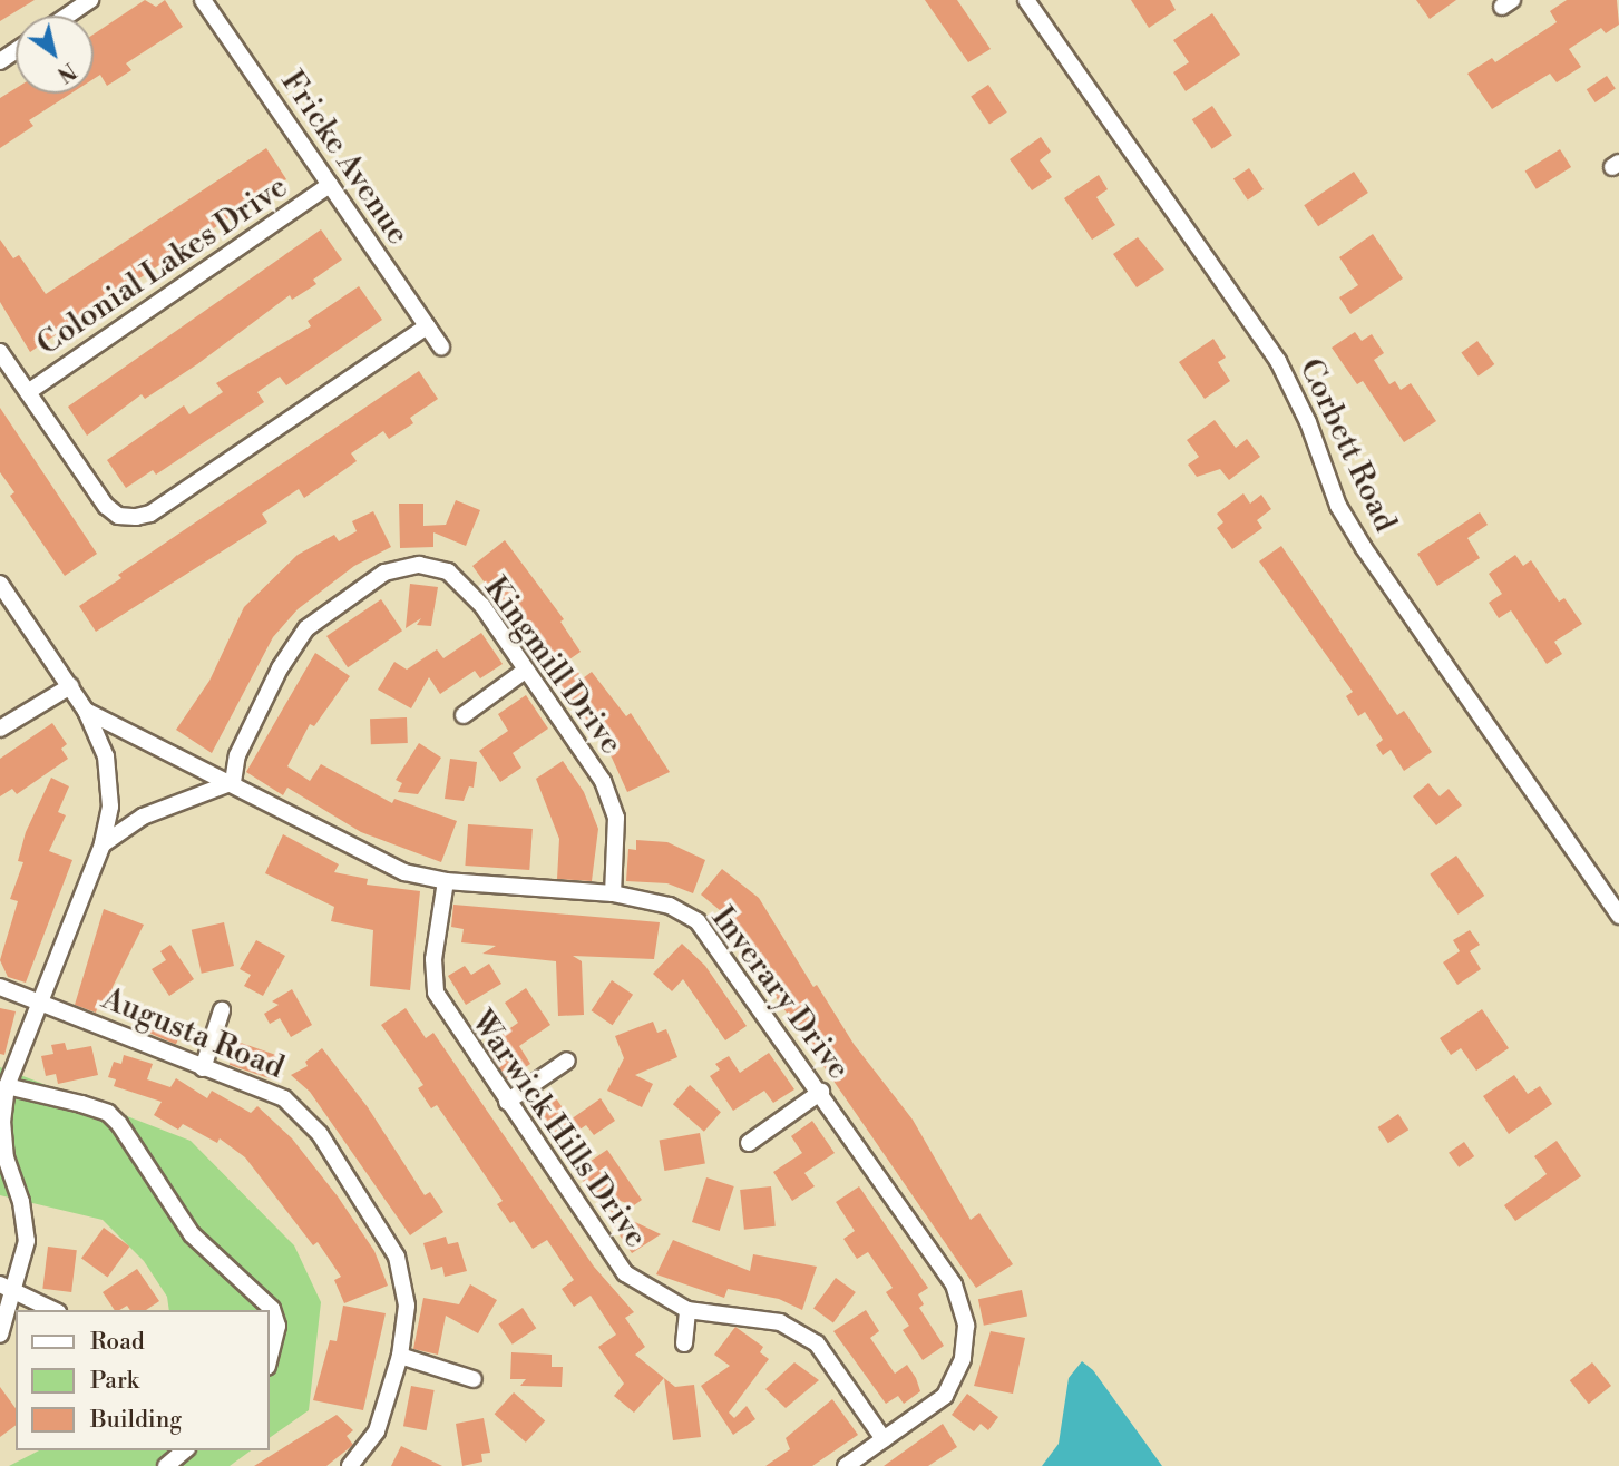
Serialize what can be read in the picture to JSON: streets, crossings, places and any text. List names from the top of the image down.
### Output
{
  "streets": {
    "street": [
      "Fricke Avenue",
      "Colonial Lakes Drive",
      "Corbett Road",
      "Kingmill Drive",
      "Inverary Drive",
      "Augusta Road",
      "Warwick Hills Drive"
    ]
  },
  "crossings": [
    ["Fricke Avenue", "Colonial Lakes Drive"],
    ["Kingmill Drive", "Inverary Drive"],
    ["Inverary Drive", "Warwick Hills Drive"]
  ],
  "legend": ["Road", "Park", "Building"],
  "north": "bottom right"
}
